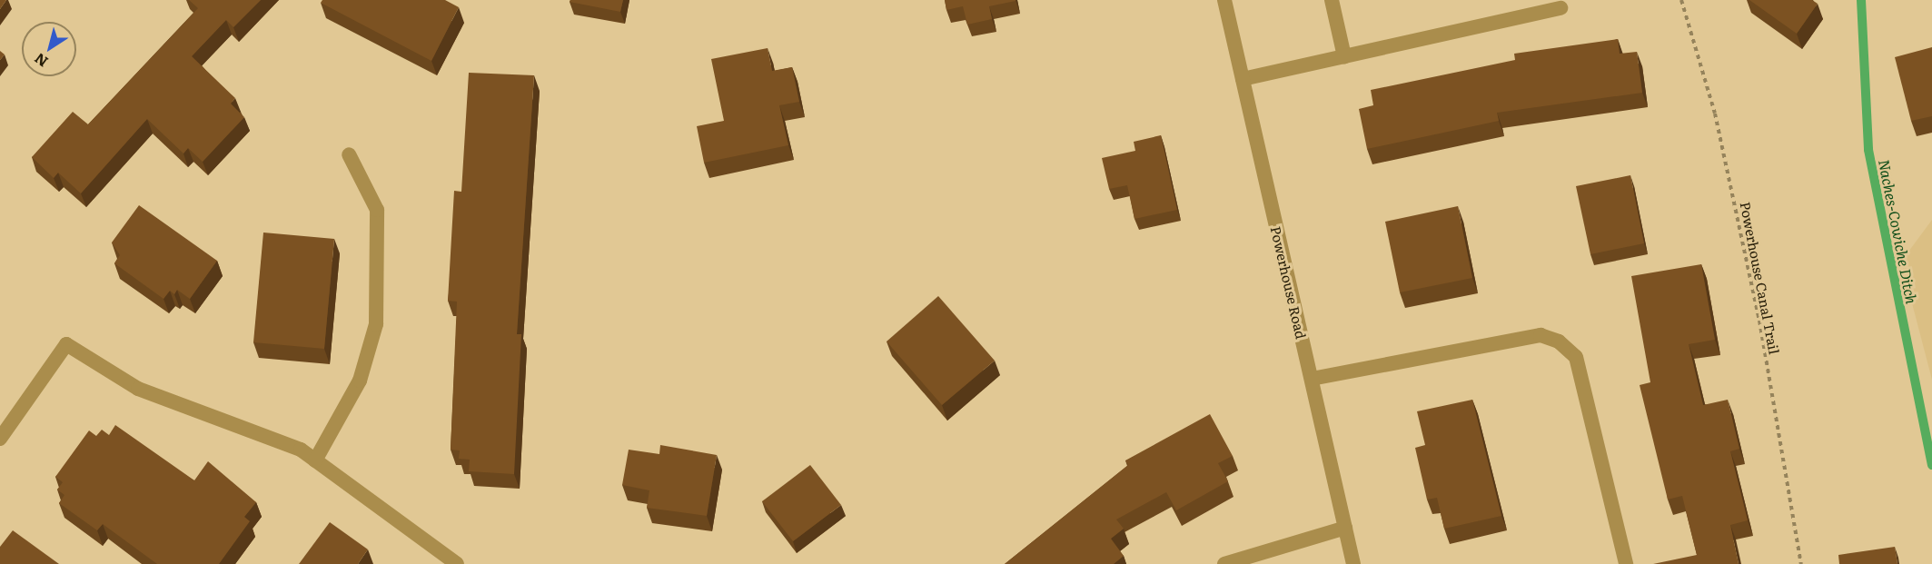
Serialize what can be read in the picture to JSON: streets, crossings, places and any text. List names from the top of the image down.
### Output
{
  "streets": {
    "street": ["Powerhouse Road"],
    "path": ["Powerhouse Canal Trail"]
  },
  "water": ["Naches-Cowiche Ditch"],
  "north": "bottom left"
}
